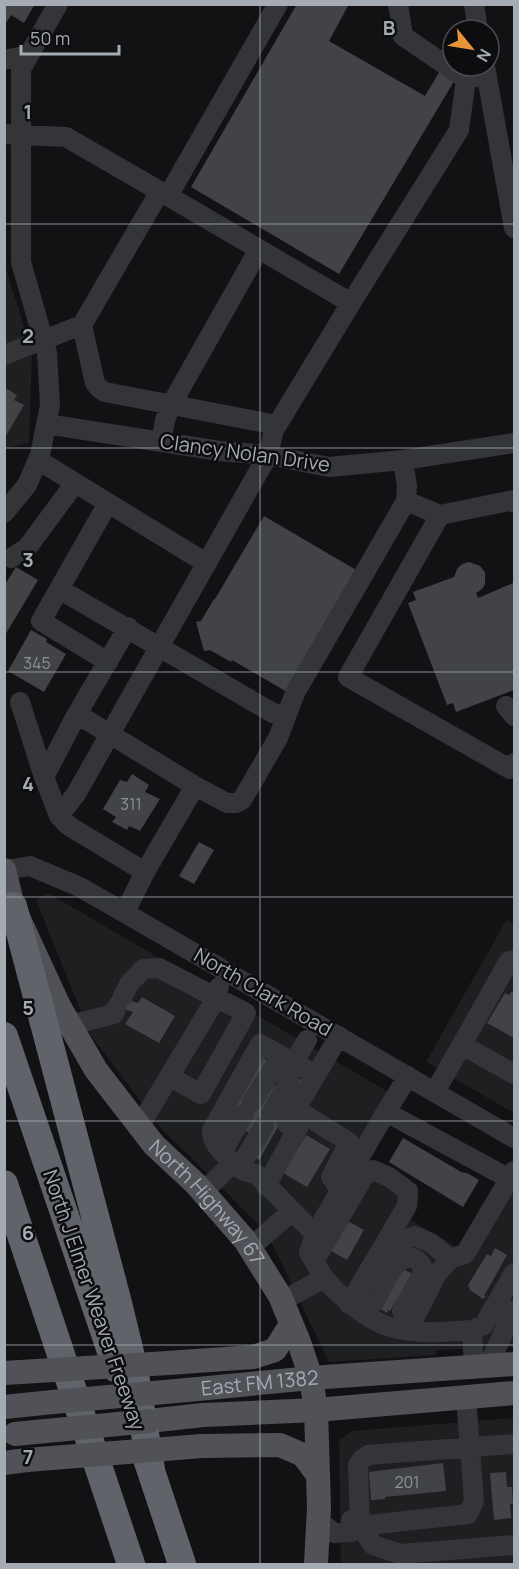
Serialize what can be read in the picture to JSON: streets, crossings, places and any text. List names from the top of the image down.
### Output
{
  "streets": {
    "highway": ["North J Elmer Weaver Freeway"],
    "main road": ["North Highway 67", "East FM 1382"],
    "street": ["Clancy Nolan Drive", "North Clark Road"]
  },
  "crossings": [
    ["North Clark Road", "North Highway 67"],
    ["North Highway 67", "East FM 1382"]
  ],
  "house_numbers": ["345", "311", "201"],
  "scale_bar": "50 m",
  "north": "bottom right",
  "grid": {
    "columns": ["B"],
    "rows": [
      "1",
      "2",
      "3",
      "4",
      "5",
      "6",
      "7"
    ]
  }
}
